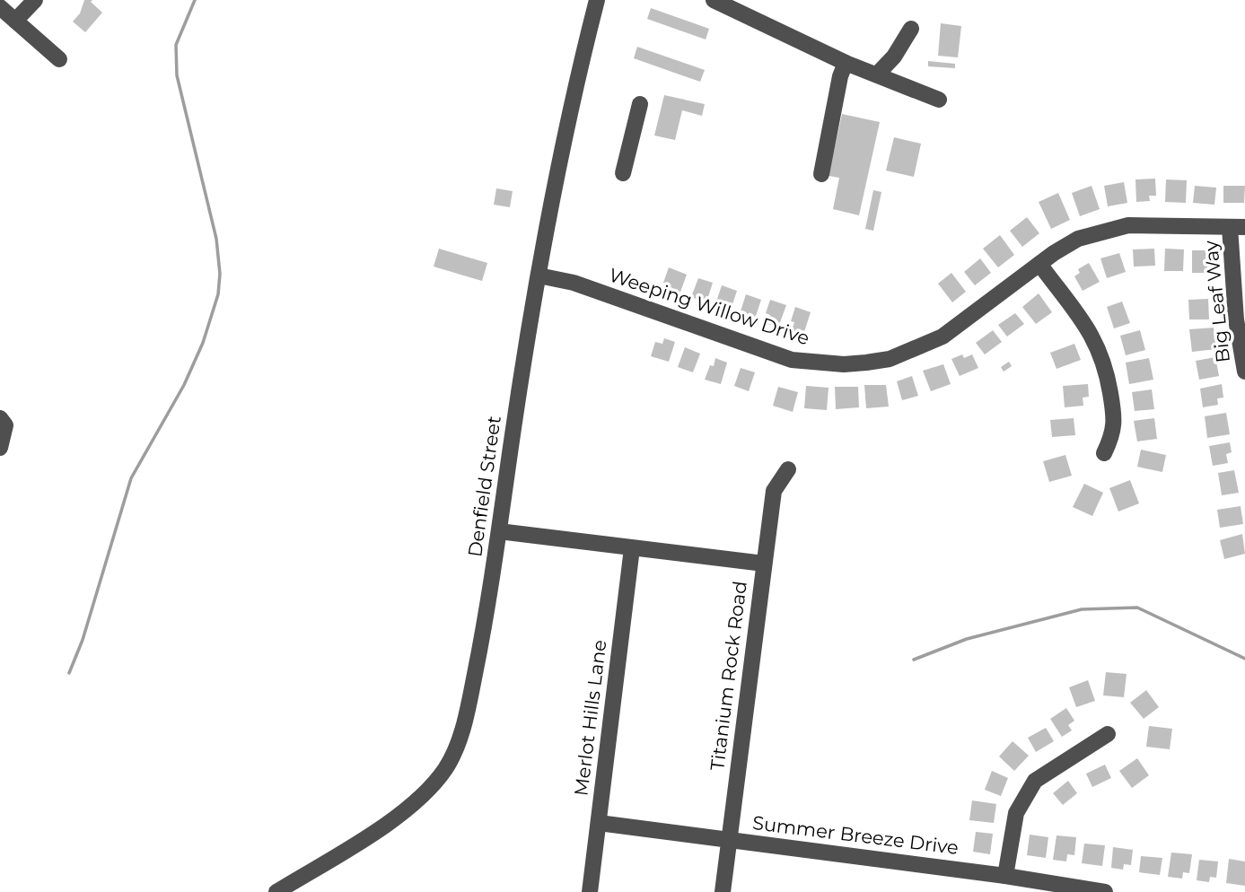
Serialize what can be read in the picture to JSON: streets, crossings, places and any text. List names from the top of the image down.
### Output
{
  "streets": {
    "street": [
      "Big Leaf Way",
      "Weeping Willow Drive",
      "Denfield Street",
      "Titanium Rock Road",
      "Merlot Hills Lane",
      "Summer Breeze Drive"
    ]
  },
  "crossings": [
    ["Big Leaf Way", "Weeping Willow Drive"],
    ["Weeping Willow Drive", "Denfield Street"],
    ["Titanium Rock Road", "Summer Breeze Drive"],
    ["Merlot Hills Lane", "Summer Breeze Drive"]
  ]
}
